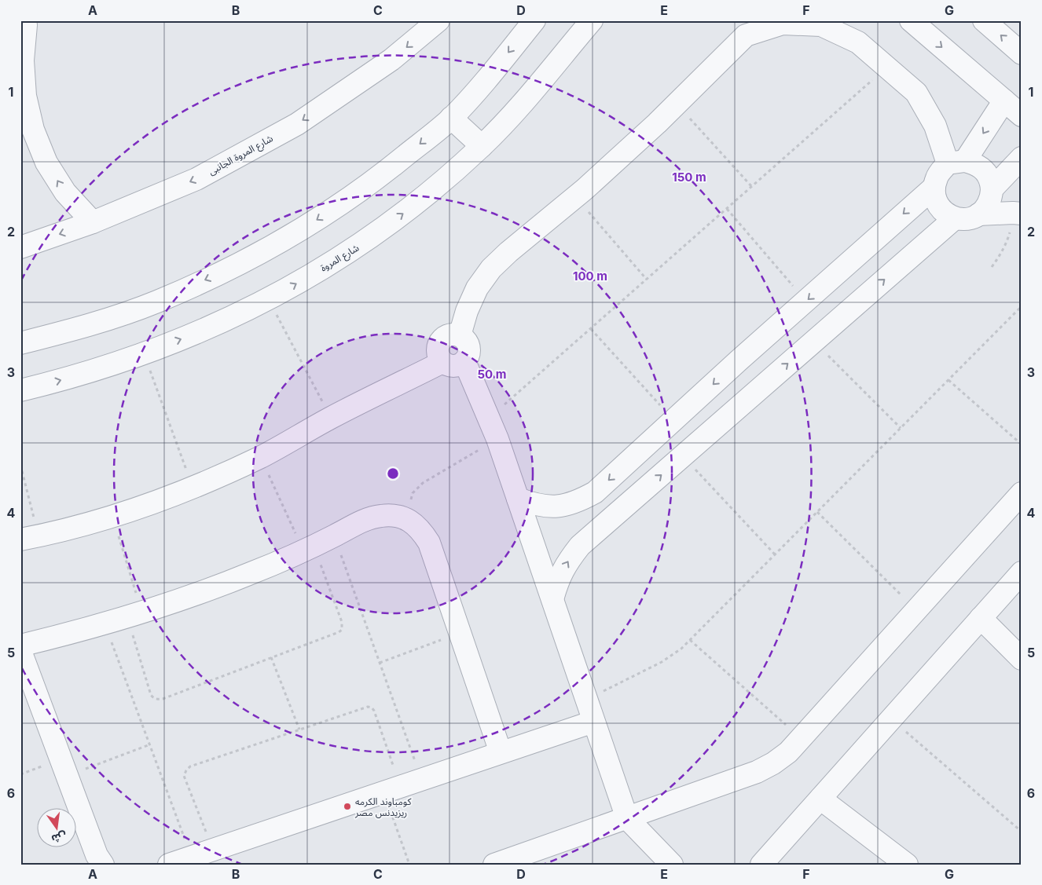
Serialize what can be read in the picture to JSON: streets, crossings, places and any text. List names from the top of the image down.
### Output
{
  "streets": {
    "street": ["شارع المروة الجانبى", "شارع المروة"]
  },
  "places": ["كومباوند الكرمه ريزيدنس مصر"],
  "north": "bottom",
  "grid": {
    "columns": [
      "A",
      "B",
      "C",
      "D",
      "E",
      "F",
      "G"
    ],
    "rows": [
      "1",
      "2",
      "3",
      "4",
      "5",
      "6"
    ]
  },
  "rings": ["150 m", "100 m", "50 m"]
}
